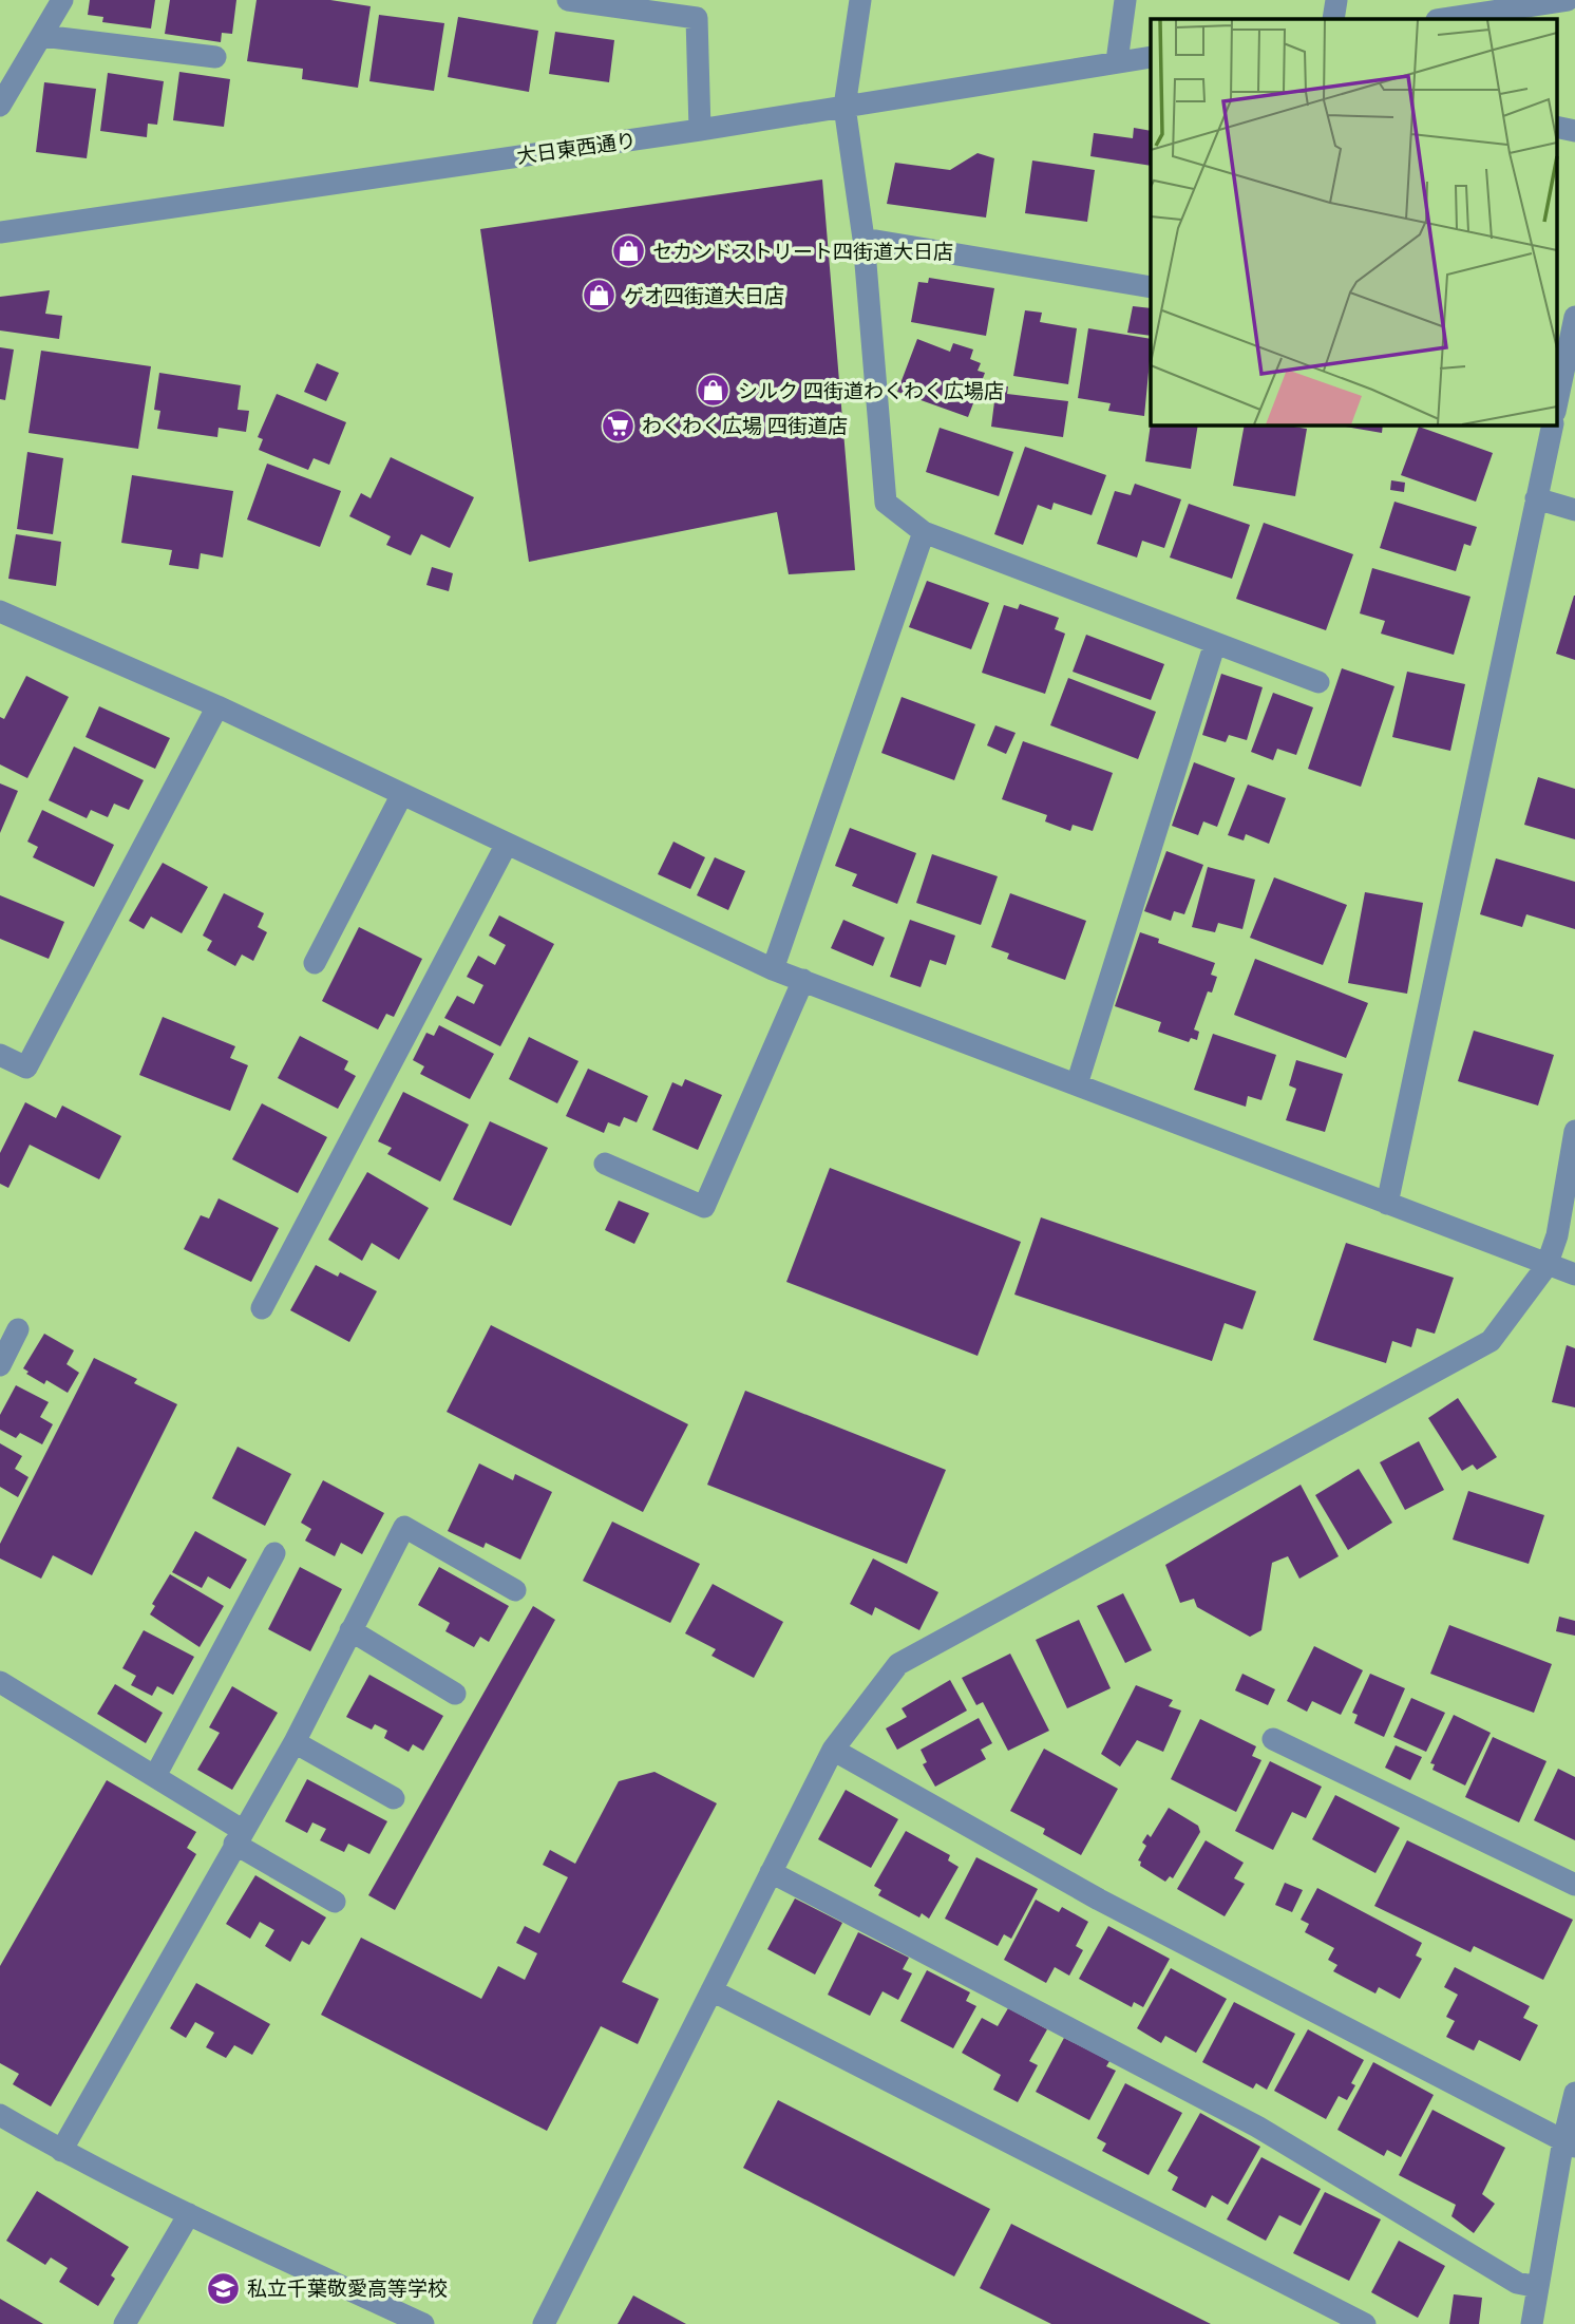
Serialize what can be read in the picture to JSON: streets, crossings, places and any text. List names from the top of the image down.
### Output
{
  "streets": {
    "street": ["大日東西通り"]
  },
  "places": {
    "shop": ["セカンドストリート四街道大日店", "ゲオ四街道大日店", "シルク 四街道わくわく広場店"],
    "supermarket": ["わくわく広場 四街道店"],
    "school or university": ["私立千葉敬愛高等学校"]
  }
}
